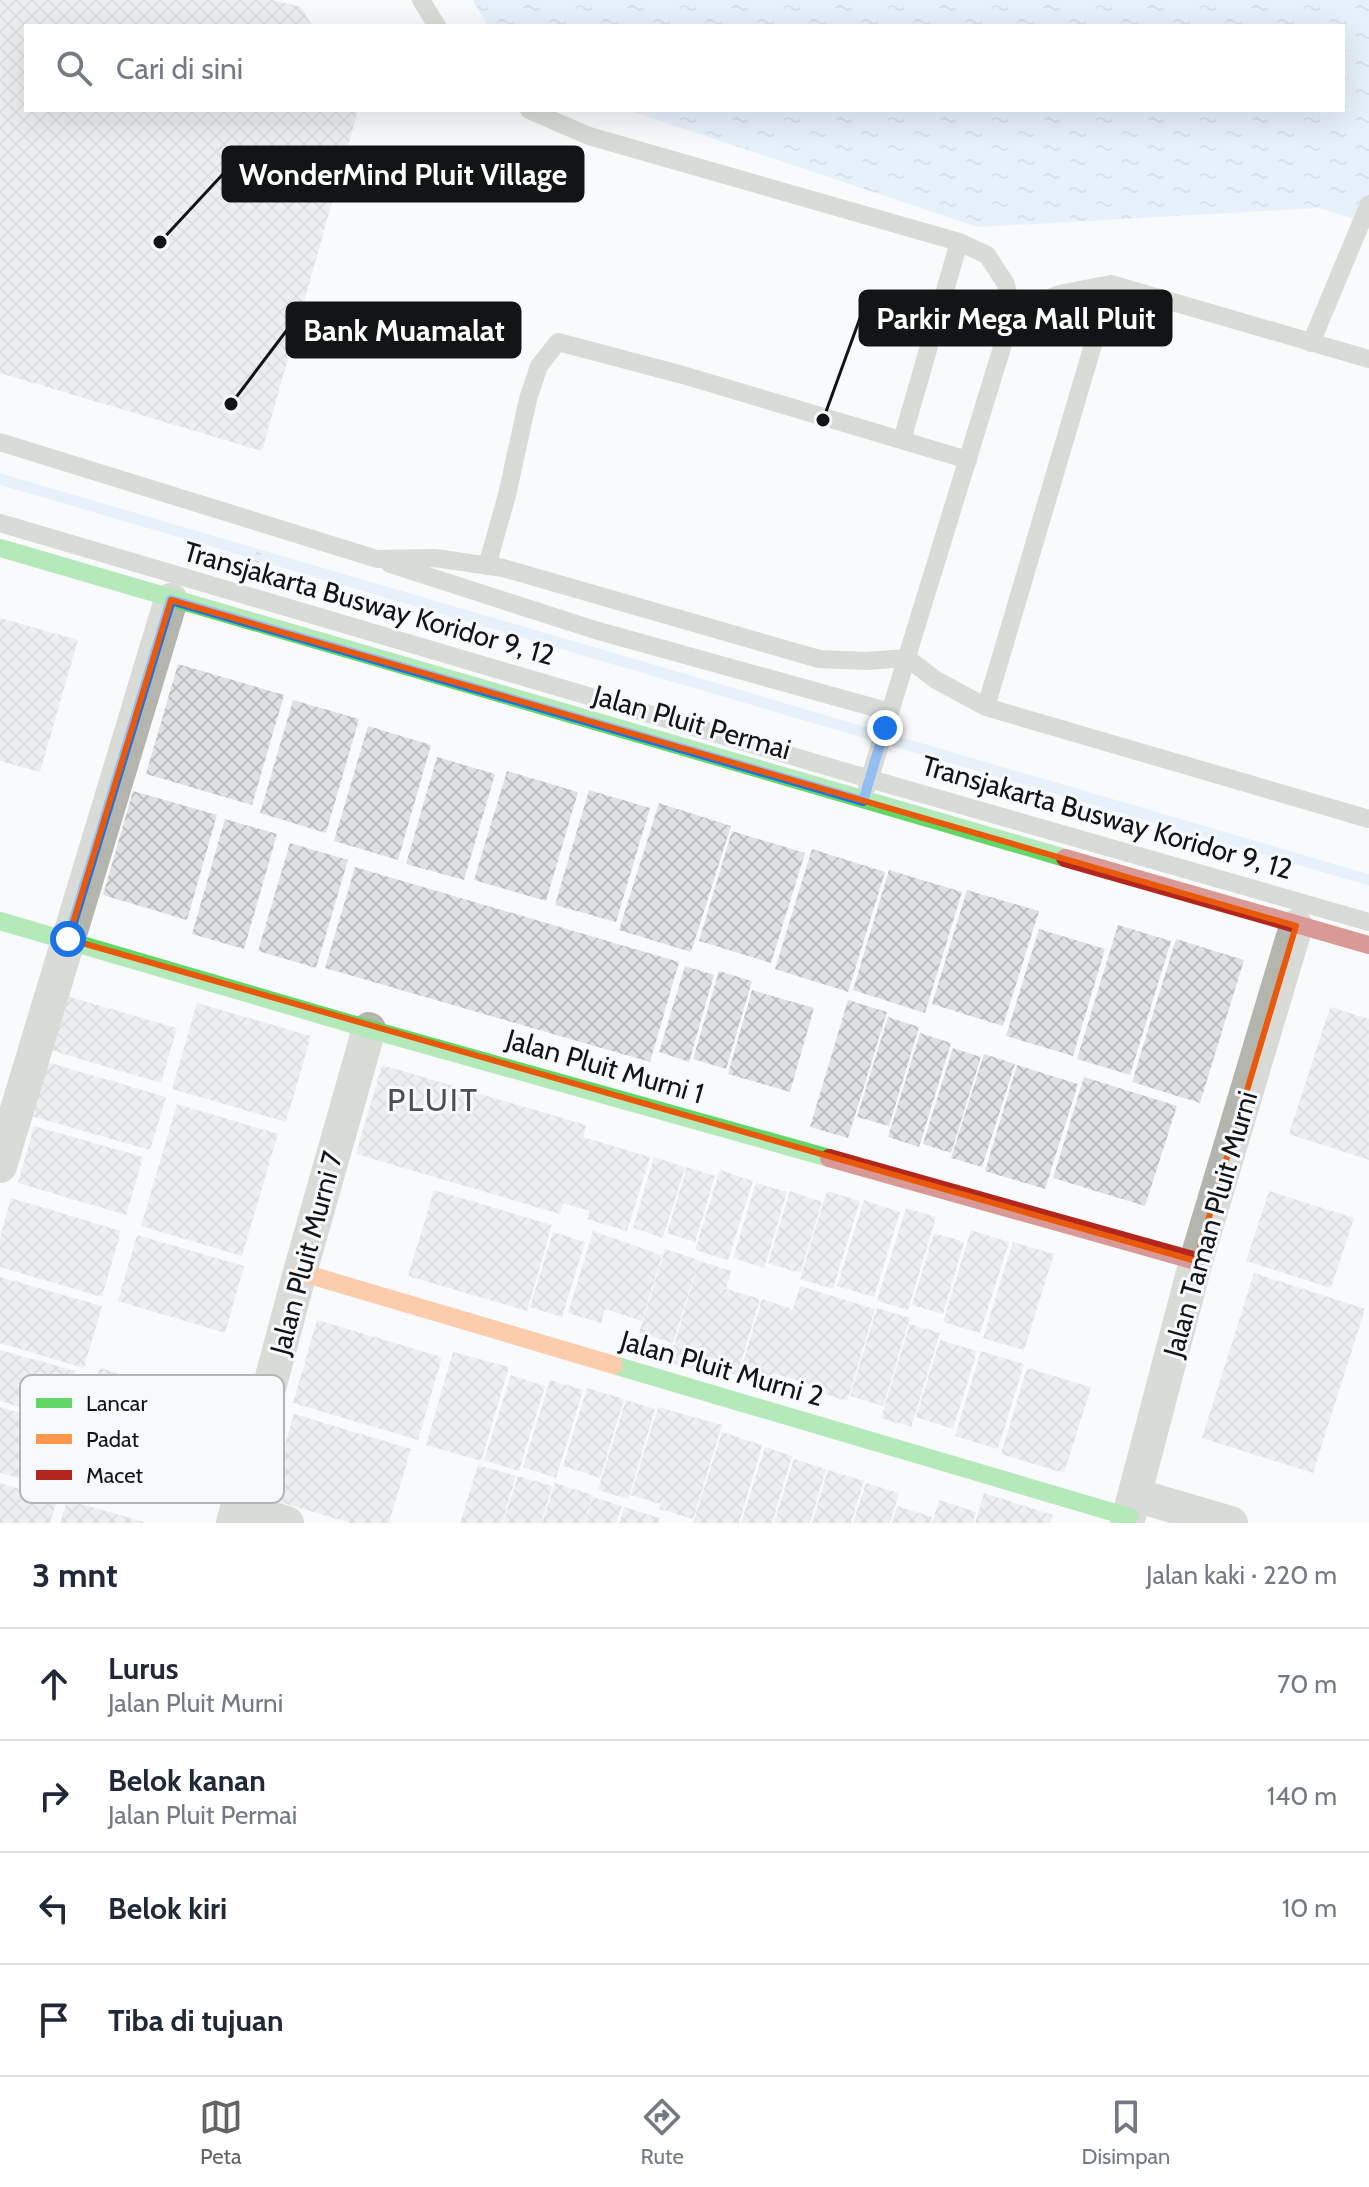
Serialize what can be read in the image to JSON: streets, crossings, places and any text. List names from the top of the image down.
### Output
{
  "streets": {
    "street": [
      "Jalan Pluit Permai",
      "Jalan Pluit Murni 1",
      "Jalan Taman Pluit Murni",
      "Jalan Pluit Murni 7",
      "Jalan Pluit Murni 2"
    ],
    "lane": ["Transjakarta Busway Koridor 9, 12"]
  },
  "crossings": [
    ["Jalan Pluit Permai", "Jalan Taman Pluit Murni"],
    ["Jalan Pluit Murni 1", "Jalan Taman Pluit Murni"],
    ["Jalan Pluit Murni 1", "Jalan Pluit Murni 7"],
    ["Jalan Taman Pluit Murni", "Jalan Pluit Murni 2"],
    ["Jalan Pluit Murni 7", "Jalan Pluit Murni 2"]
  ],
  "districts": ["PLUIT"],
  "places": ["WonderMind Pluit Village", "Bank Muamalat", "Parkir Mega Mall Pluit"],
  "legend": ["Lancar", "Padat", "Macet"],
  "page": {
    "search": "Cari di sini",
    "heading": ["3 mnt", "Jalan kaki · 220 m"],
    "list": [
      ["Lurus", "Jalan Pluit Murni", "70 m"],
      ["Belok kanan", "Jalan Pluit Permai", "140 m"],
      ["Belok kiri", "10 m"],
      "Tiba di tujuan"
    ],
    "nav": ["Peta", "Rute", "Disimpan"]
  }
}
